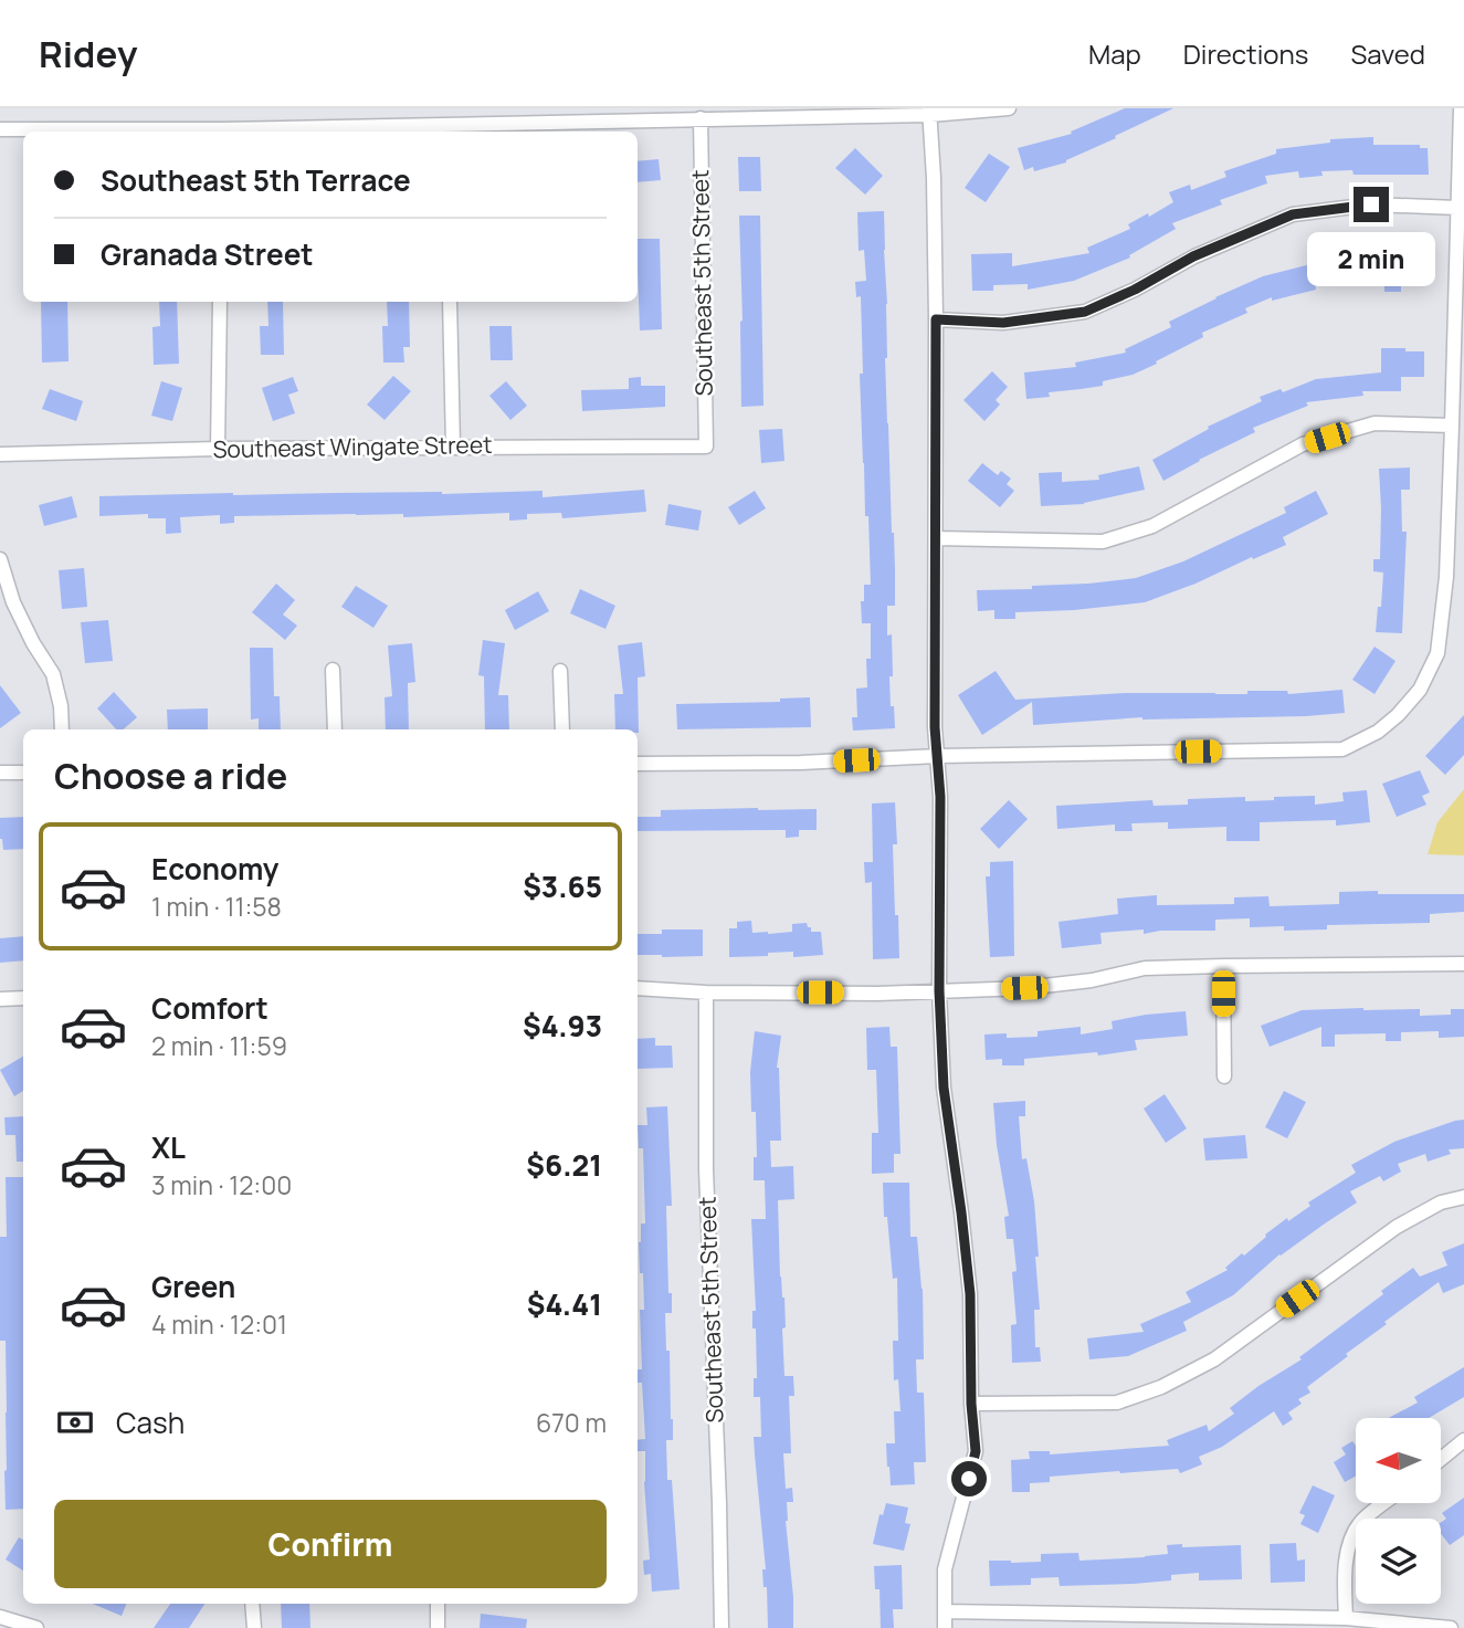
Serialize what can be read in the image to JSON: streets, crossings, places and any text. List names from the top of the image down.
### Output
{
  "streets": {
    "street": ["Southeast 5th Street", "Southeast Wingate Street"]
  },
  "crossings": [
    ["Southeast 5th Street", "Southeast Wingate Street"]
  ],
  "north": "left",
  "page": {
    "header": "Ridey",
    "nav": ["Map", "Directions", "Saved"],
    "banner": ["Southeast 5th Terrace", "Granada Street"],
    "bubble": "2 min",
    "heading": "Choose a ride",
    "list": [
      {
        "name": "Economy",
        "note": "1 min · 11:58",
        "value": "$3.65"
      },
      {
        "name": "Comfort",
        "note": "2 min · 11:59",
        "value": "$4.93"
      },
      {
        "name": "XL",
        "note": "3 min · 12:00",
        "value": "$6.21"
      },
      {
        "name": "Green",
        "note": "4 min · 12:01",
        "value": "$4.41"
      }
    ],
    "pay": ["Cash", "670 m"],
    "buttons": "Confirm"
  }
}
